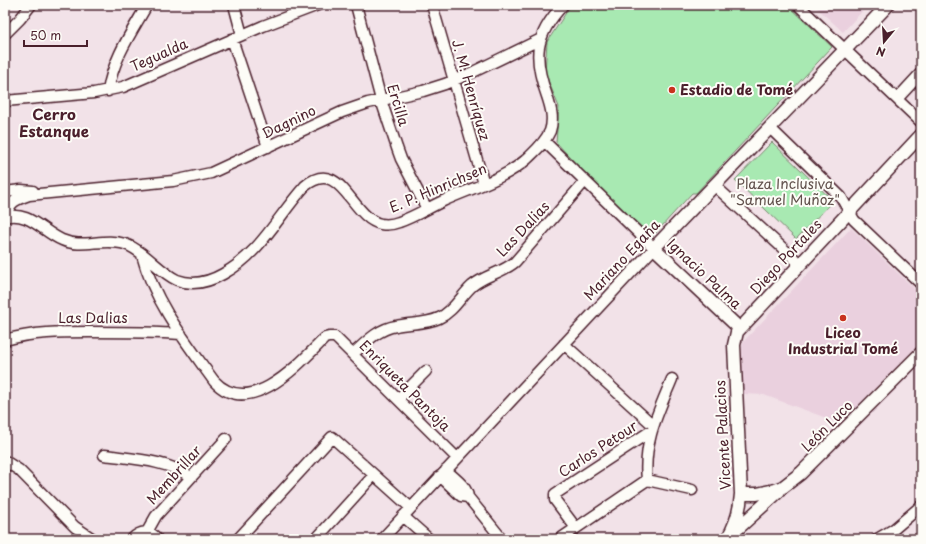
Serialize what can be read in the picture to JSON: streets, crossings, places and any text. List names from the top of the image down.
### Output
{
  "streets": {
    "main road": [
      "Diego Portales",
      "Mariano Egaña",
      "Ignacio Palma",
      "León Luco",
      "Vicente Palacios"
    ],
    "street": [
      "Tegualda",
      "J. M. Henríquez",
      "Ercilla",
      "Dagnino",
      "E. P. Hinrichsen",
      "Las Dalias",
      "Enriqueta Pantoja",
      "Carlos Petour",
      "Membrillar"
    ]
  },
  "crossings": [
    ["J. M. Henríquez", "Dagnino"],
    ["J. M. Henríquez", "E. P. Hinrichsen"],
    ["Ercilla", "Dagnino"],
    ["Ercilla", "E. P. Hinrichsen"],
    ["Dagnino", "E. P. Hinrichsen"],
    ["E. P. Hinrichsen", "Ignacio Palma"],
    ["Las Dalias", "Ignacio Palma"],
    ["Las Dalias", "Enriqueta Pantoja"],
    ["Diego Portales", "Ignacio Palma"],
    ["Diego Portales", "Vicente Palacios"],
    ["Mariano Egaña", "Ignacio Palma"],
    ["Mariano Egaña", "Enriqueta Pantoja"],
    ["Mariano Egaña", "Carlos Petour"],
    ["Ignacio Palma", "Vicente Palacios"],
    ["León Luco", "Vicente Palacios"]
  ],
  "districts": ["Cerro Estanque"],
  "parks": ["Plaza Inclusiva \"Samuel Muñoz\""],
  "places": ["Estadio de Tomé", "Liceo Industrial Tomé"],
  "scale_bar": "50 m",
  "north": "bottom"
}
